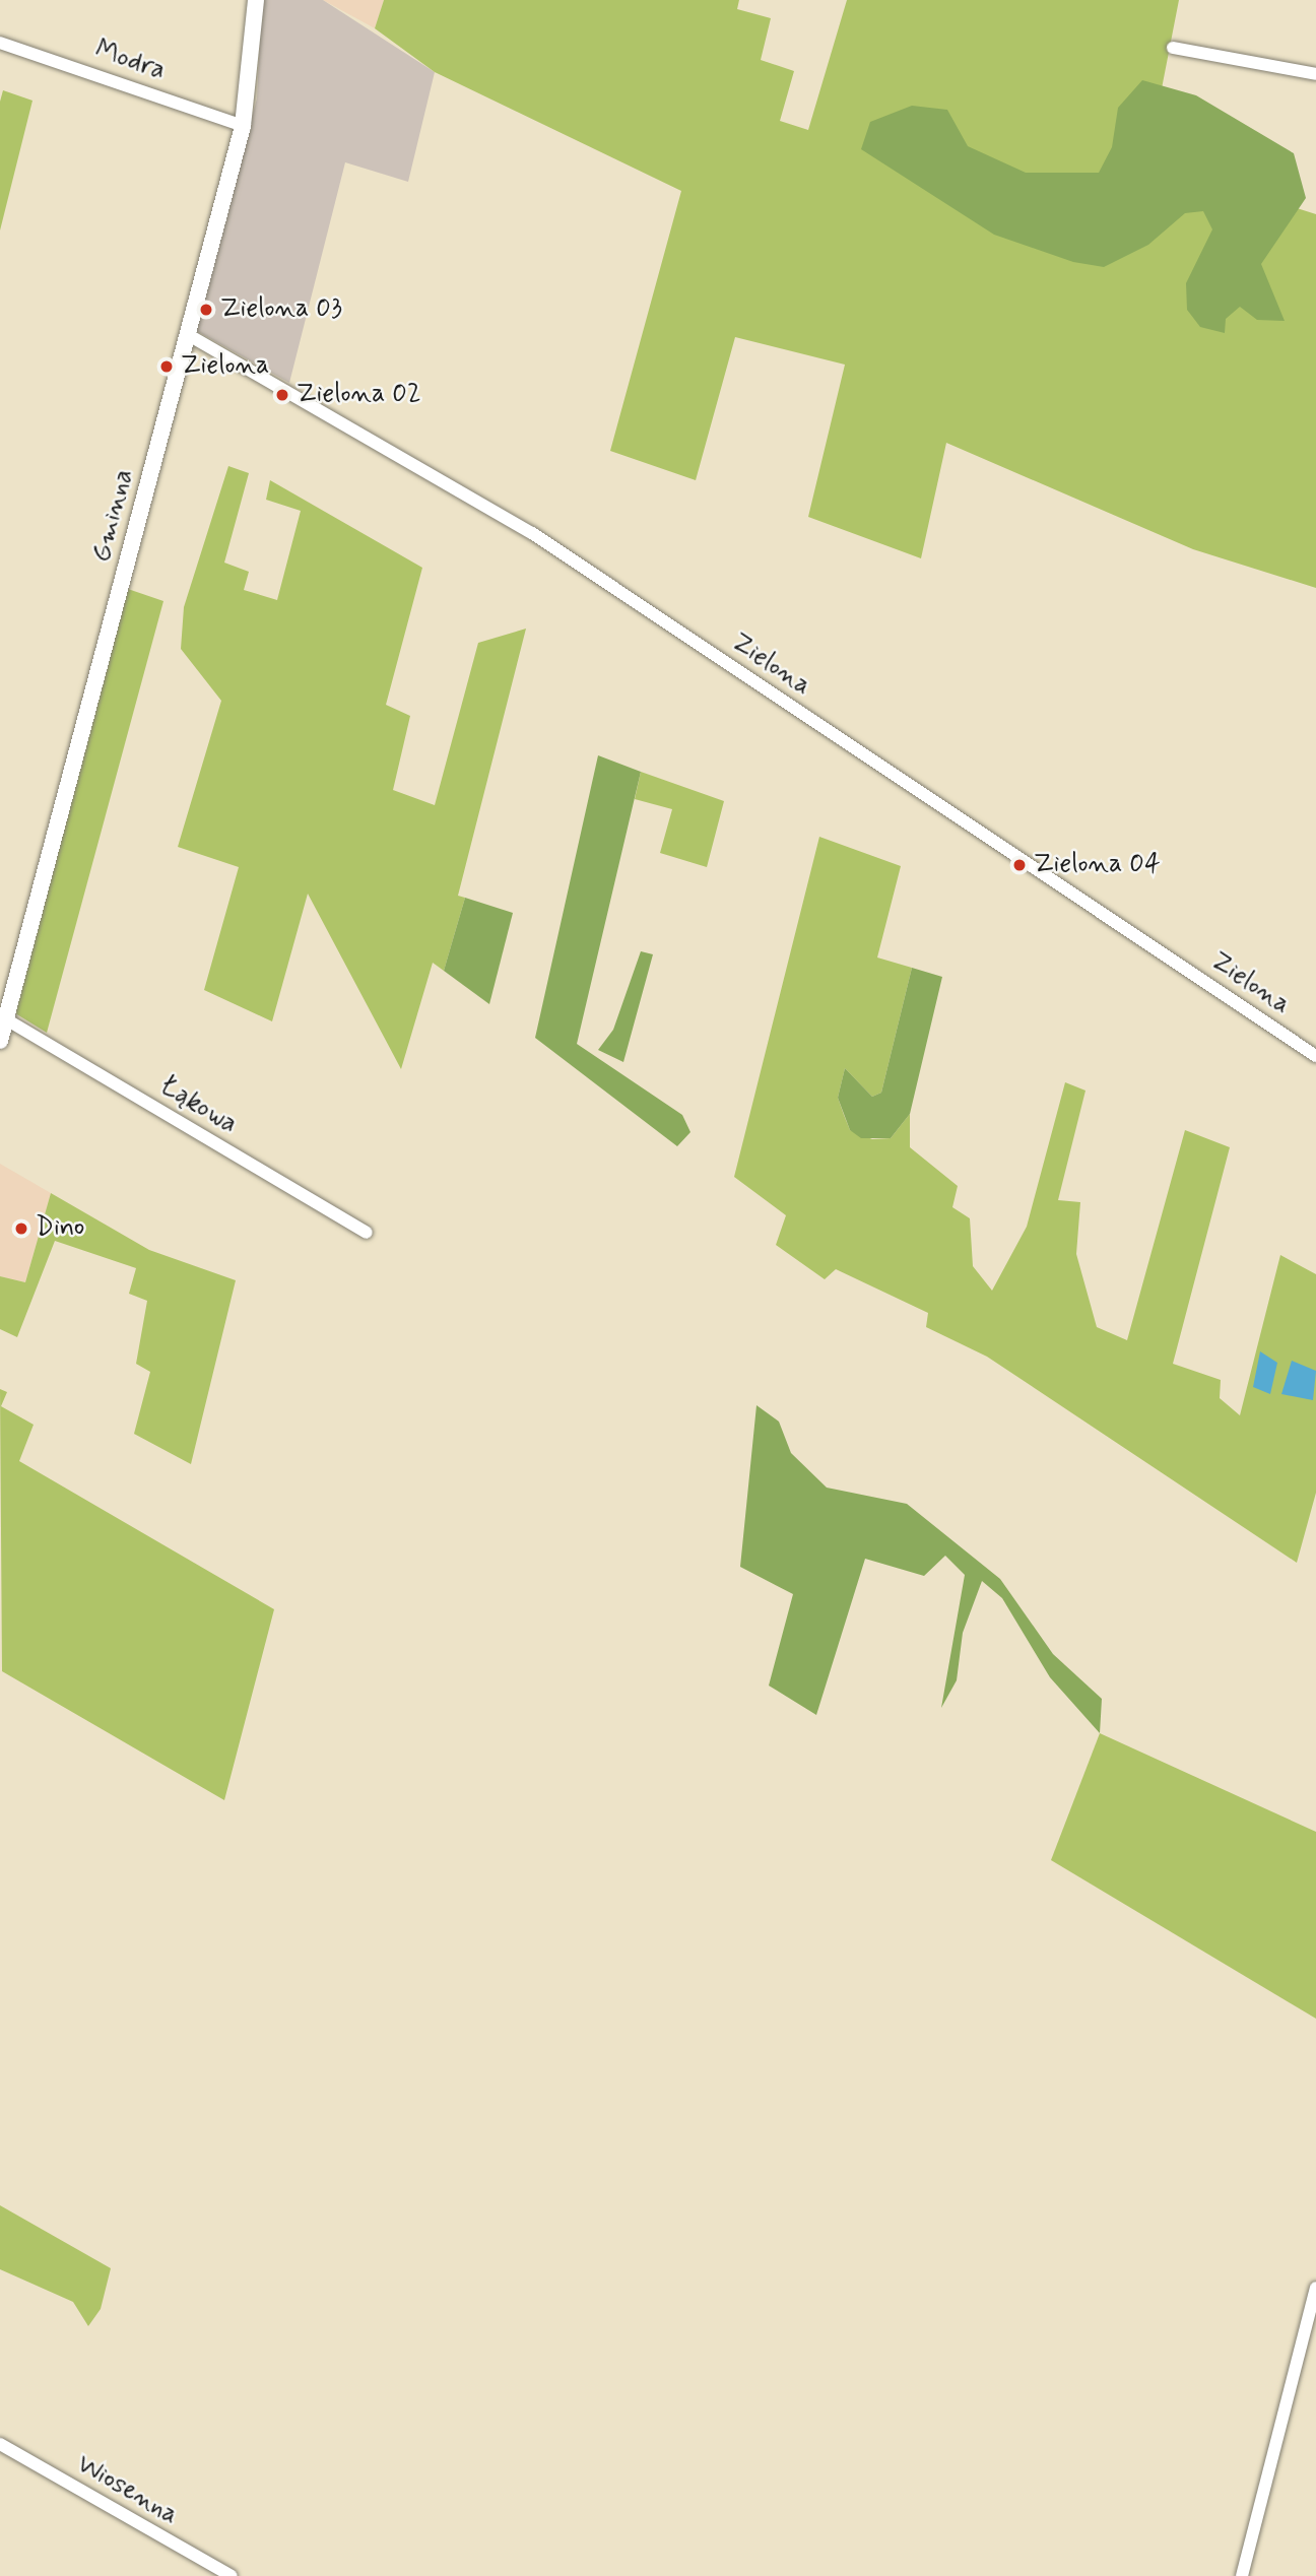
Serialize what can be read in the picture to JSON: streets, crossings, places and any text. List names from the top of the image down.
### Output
{
  "streets": {
    "main road": ["Gminna"],
    "street": [
      "Modra",
      "Zielona",
      "Łąkowa",
      "Wiosenna"
    ]
  },
  "crossings": [
    ["Modra", "Gminna"],
    ["Gminna", "Zielona"],
    ["Gminna", "Łąkowa"]
  ],
  "places": [
    "Zielona 03",
    "Zielona",
    "Zielona 02",
    "Zielona 04",
    "Dino"
  ]
}
